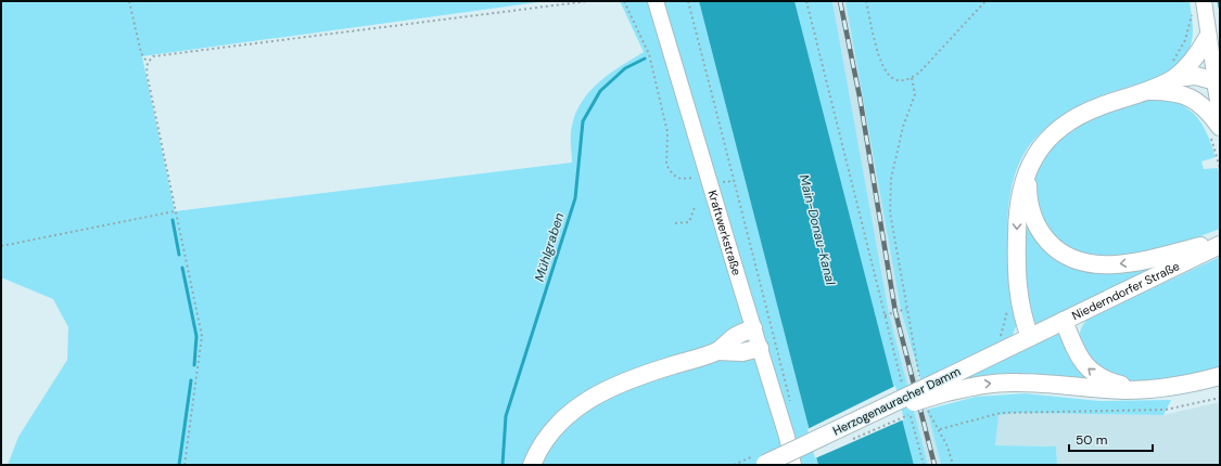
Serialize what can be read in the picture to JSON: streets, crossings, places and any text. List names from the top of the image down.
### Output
{
  "streets": {
    "main road": ["Niederndorfer Straße", "Herzogenauracher Damm"],
    "street": ["Kraftwerkstraße"]
  },
  "crossings": [
    ["Niederndorfer Straße", "Herzogenauracher Damm"]
  ],
  "water": ["Main-Donau-Kanal", "Mühlgraben"],
  "scale_bar": "50 m"
}
